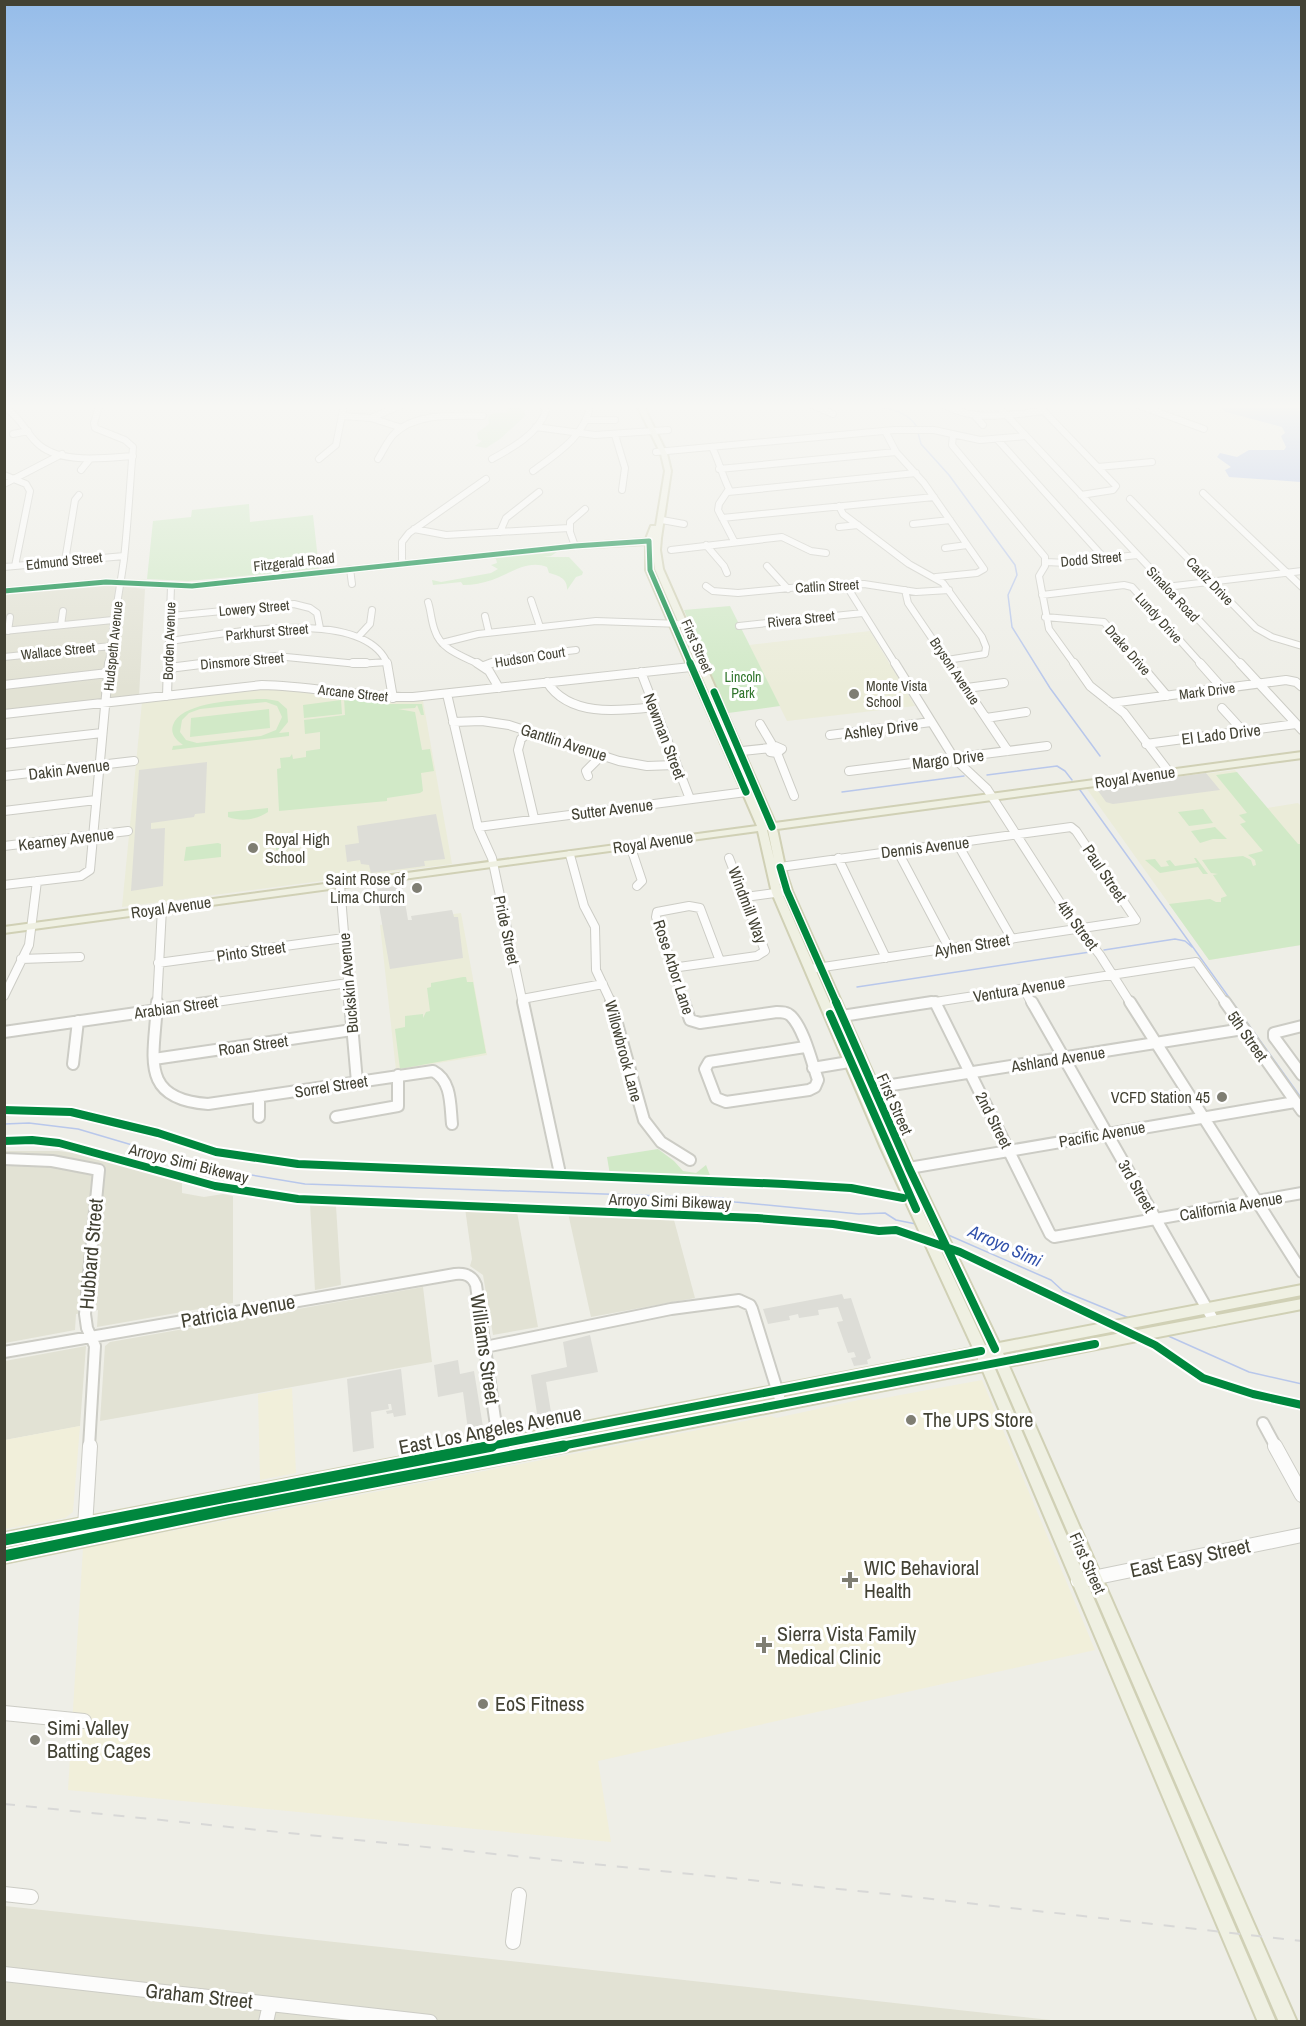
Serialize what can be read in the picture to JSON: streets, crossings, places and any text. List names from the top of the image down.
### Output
{
  "streets": {
    "main road": [
      "Fitzgerald Road",
      "First Street",
      "Royal Avenue",
      "East Los Angeles Avenue"
    ],
    "street": [
      "Dodd Street",
      "Edmund Street",
      "Cadiz Drive",
      "Catlin Street",
      "Sinaloa Road",
      "Lowery Street",
      "Lundy Drive",
      "Rivera Street",
      "Parkhurst Street",
      "Borden Avenue",
      "Hudspeth Avenue",
      "Drake Drive",
      "Wallace Street",
      "Hudson Court",
      "Dinsmore Street",
      "Bryson Avenue",
      "Mark Drive",
      "Arcane Street",
      "Ashley Drive",
      "El Lado Drive",
      "Newman Street",
      "Gantlin Avenue",
      "Margo Drive",
      "Dakin Avenue",
      "Sutter Avenue",
      "Kearney Avenue",
      "Dennis Avenue",
      "Paul Street",
      "Windmill Way",
      "4th Street",
      "Pride Street",
      "Ayhen Street",
      "Pinto Street",
      "Rose Arbor Lane",
      "Buckskin Avenue",
      "Ventura Avenue",
      "Arabian Street",
      "5th Street",
      "Roan Street",
      "Willowbrook Lane",
      "Ashland Avenue",
      "Sorrel Street",
      "2nd Street",
      "Pacific Avenue",
      "3rd Street",
      "California Avenue",
      "Hubbard Street",
      "Patricia Avenue",
      "Williams Street",
      "East Easy Street",
      "Graham Street"
    ],
    "cycle path": ["Arroyo Simi Bikeway"]
  },
  "crossings": [
    ["Dodd Street", "Sinaloa Road"],
    ["Edmund Street", "Hudspeth Avenue"],
    ["Fitzgerald Road", "Borden Avenue"],
    ["Fitzgerald Road", "Hudspeth Avenue"],
    ["Fitzgerald Road", "First Street"],
    ["Catlin Street", "Bryson Avenue"],
    ["Catlin Street", "4th Street"],
    ["Sinaloa Road", "Mark Drive"],
    ["Sinaloa Road", "El Lado Drive"],
    ["Lowery Street", "Parkhurst Street"],
    ["Lowery Street", "Borden Avenue"],
    ["Lundy Drive", "Mark Drive"],
    ["Rivera Street", "4th Street"],
    ["Parkhurst Street", "Borden Avenue"],
    ["Parkhurst Street", "Dinsmore Street"],
    ["Borden Avenue", "Dinsmore Street"],
    ["Borden Avenue", "Arcane Street"],
    ["Hudspeth Avenue", "Wallace Street"],
    ["Hudspeth Avenue", "Arcane Street"],
    ["Hudspeth Avenue", "Dakin Avenue"],
    ["Hudspeth Avenue", "Kearney Avenue"],
    ["First Street", "Arcane Street"],
    ["First Street", "Royal Avenue"],
    ["First Street", "Sutter Avenue"],
    ["First Street", "Dennis Avenue"],
    ["First Street", "Ayhen Street"],
    ["First Street", "Ventura Avenue"],
    ["First Street", "Ashland Avenue"],
    ["First Street", "Pacific Avenue"],
    ["First Street", "East Los Angeles Avenue"],
    ["First Street", "East Easy Street"],
    ["Drake Drive", "Mark Drive"],
    ["Bryson Avenue", "Margo Drive"],
    ["Arcane Street", "Newman Street"],
    ["Arcane Street", "Pride Street"],
    ["Ashley Drive", "4th Street"],
    ["Newman Street", "Gantlin Avenue"],
    ["Newman Street", "Sutter Avenue"],
    ["Gantlin Avenue", "Pride Street"],
    ["Margo Drive", "4th Street"],
    ["Royal Avenue", "4th Street"],
    ["Royal Avenue", "Pride Street"],
    ["Royal Avenue", "Buckskin Avenue"],
    ["Royal Avenue", "Willowbrook Lane"],
    ["Sutter Avenue", "Pride Street"],
    ["Dennis Avenue", "Paul Street"],
    ["Dennis Avenue", "4th Street"],
    ["Paul Street", "Ayhen Street"],
    ["Windmill Way", "Rose Arbor Lane"],
    ["4th Street", "Ayhen Street"],
    ["4th Street", "Ventura Avenue"],
    ["4th Street", "Ashland Avenue"],
    ["4th Street", "Pacific Avenue"],
    ["4th Street", "California Avenue"],
    ["Pinto Street", "Buckskin Avenue"],
    ["Buckskin Avenue", "Arabian Street"],
    ["Buckskin Avenue", "Roan Street"],
    ["Buckskin Avenue", "Sorrel Street"],
    ["Ventura Avenue", "5th Street"],
    ["Ventura Avenue", "2nd Street"],
    ["Ventura Avenue", "3rd Street"],
    ["5th Street", "Ashland Avenue"],
    ["5th Street", "Pacific Avenue"],
    ["Roan Street", "Sorrel Street"],
    ["Ashland Avenue", "2nd Street"],
    ["Ashland Avenue", "3rd Street"],
    ["2nd Street", "Pacific Avenue"],
    ["2nd Street", "California Avenue"],
    ["Pacific Avenue", "3rd Street"],
    ["3rd Street", "California Avenue"],
    ["3rd Street", "East Los Angeles Avenue"],
    ["Hubbard Street", "Patricia Avenue"],
    ["Hubbard Street", "East Los Angeles Avenue"],
    ["Patricia Avenue", "Williams Street"],
    ["Williams Street", "East Los Angeles Avenue"]
  ],
  "water": ["Arroyo Simi"],
  "parks": ["Lincoln Park"],
  "places": {
    "other": [
      "Monte Vista School",
      "Royal High School",
      "Saint Rose of Lima Church",
      "VCFD Station 45",
      "The UPS Store",
      "EoS Fitness",
      "Simi Valley Batting Cages"
    ],
    "health": ["WIC Behavioral Health", "Sierra Vista Family Medical Clinic"]
  }
}
